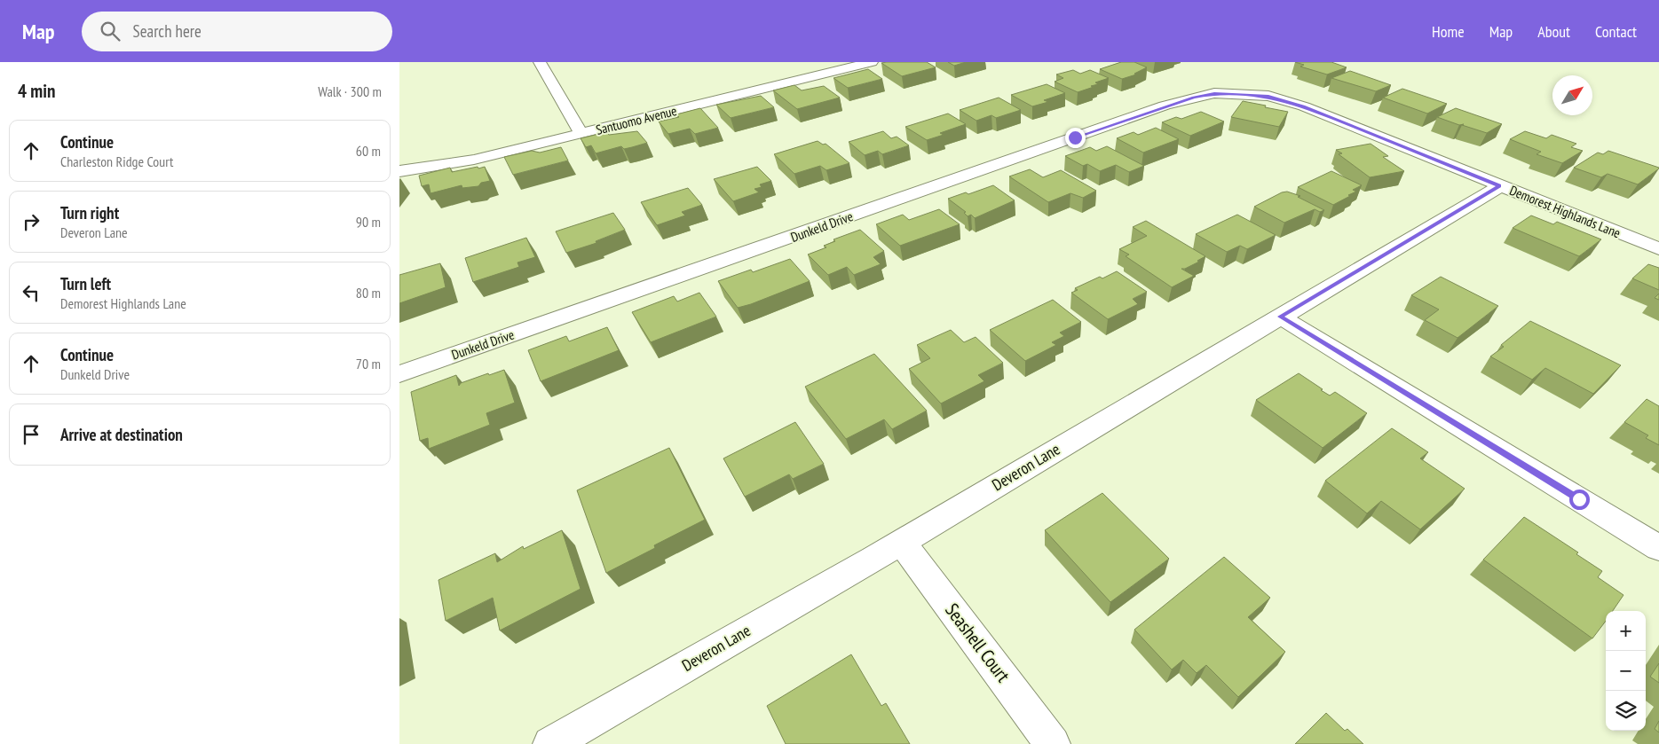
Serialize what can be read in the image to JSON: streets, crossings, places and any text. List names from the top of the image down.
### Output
{
  "streets": {
    "street": [
      "Santuomo Avenue",
      "Demorest Highlands Lane",
      "Dunkeld Drive",
      "Deveron Lane",
      "Seashell Court"
    ]
  },
  "crossings": [
    ["Demorest Highlands Lane", "Dunkeld Drive"],
    ["Demorest Highlands Lane", "Deveron Lane"],
    ["Deveron Lane", "Seashell Court"]
  ],
  "north": "top right",
  "page": {
    "header": "Map",
    "search": "Search here",
    "nav": [
      "Home",
      "Map",
      "About",
      "Contact"
    ],
    "heading": ["4 min", "Walk · 300 m"],
    "list": [
      ["Continue", "Charleston Ridge Court", "60 m"],
      ["Turn right", "Deveron Lane", "90 m"],
      ["Turn left", "Demorest Highlands Lane", "80 m"],
      ["Continue", "Dunkeld Drive", "70 m"],
      "Arrive at destination"
    ],
    "map_buttons": ["+", "−"]
  }
}
